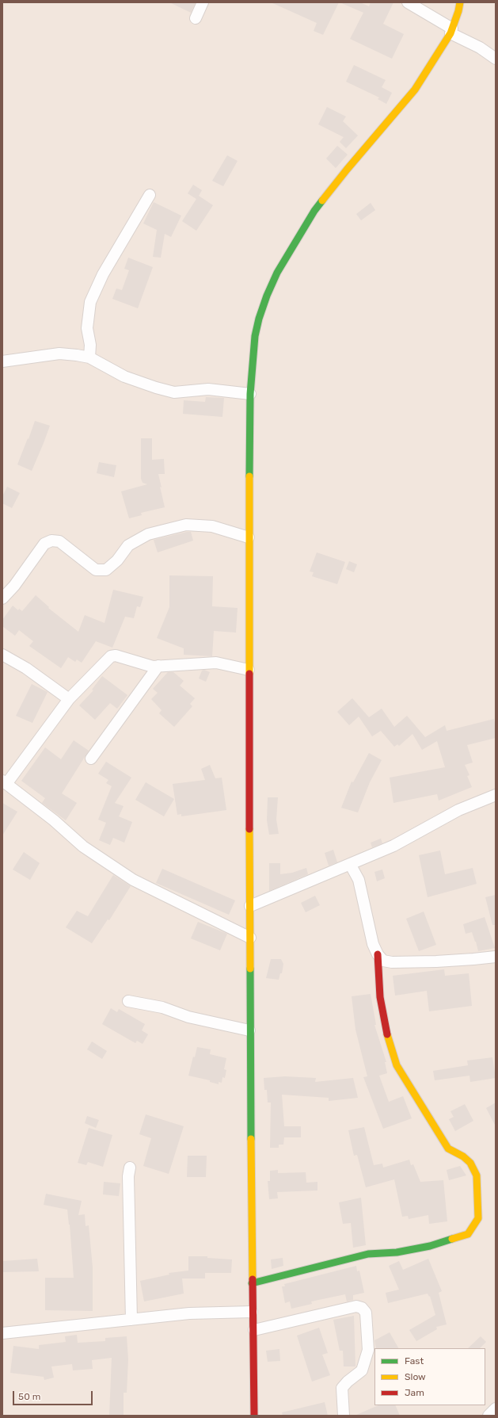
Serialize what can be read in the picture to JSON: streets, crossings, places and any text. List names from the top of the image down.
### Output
{
  "legend": ["Fast", "Slow", "Jam"],
  "scale_bar": "50 m"
}
